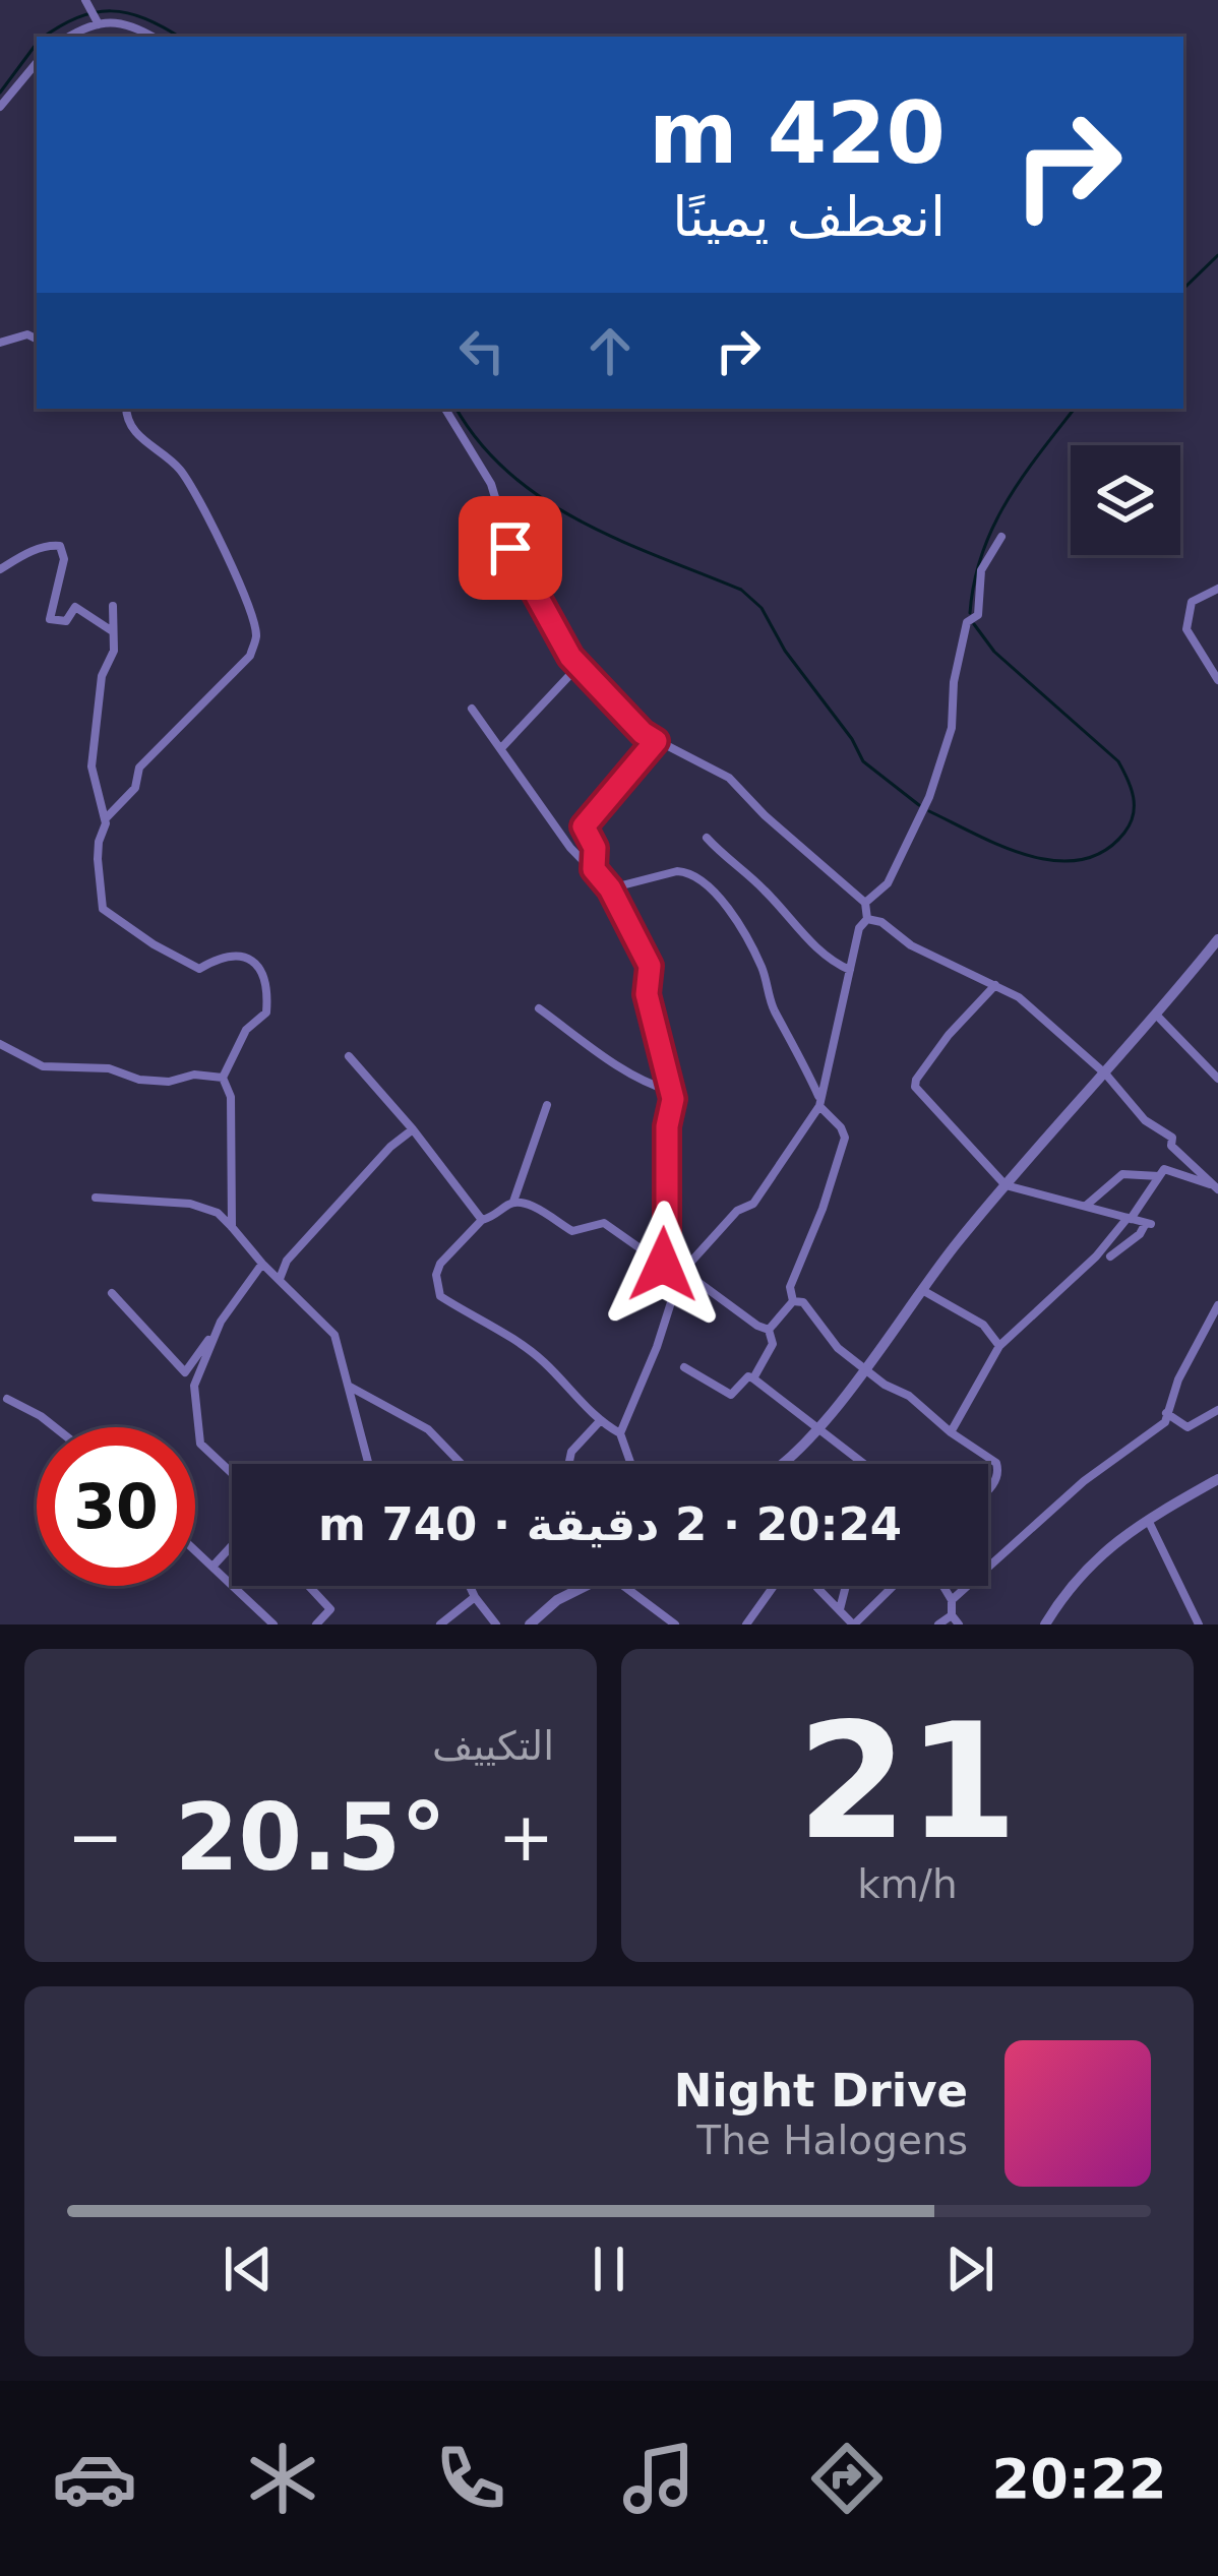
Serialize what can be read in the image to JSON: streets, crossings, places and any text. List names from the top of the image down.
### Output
{
  "page": {
    "turn": ["420 m", "انعطف يمينًا"],
    "limit": "30",
    "trip": "20:24 · 2 دقيقة · 740 m",
    "tile": [
      ["21", "km/h"],
      "التكييف"
    ],
    "heat": ["−", "20.5°", "+"],
    "song": ["Night Drive", "The Halogens"],
    "tabs": "20:22"
  }
}
